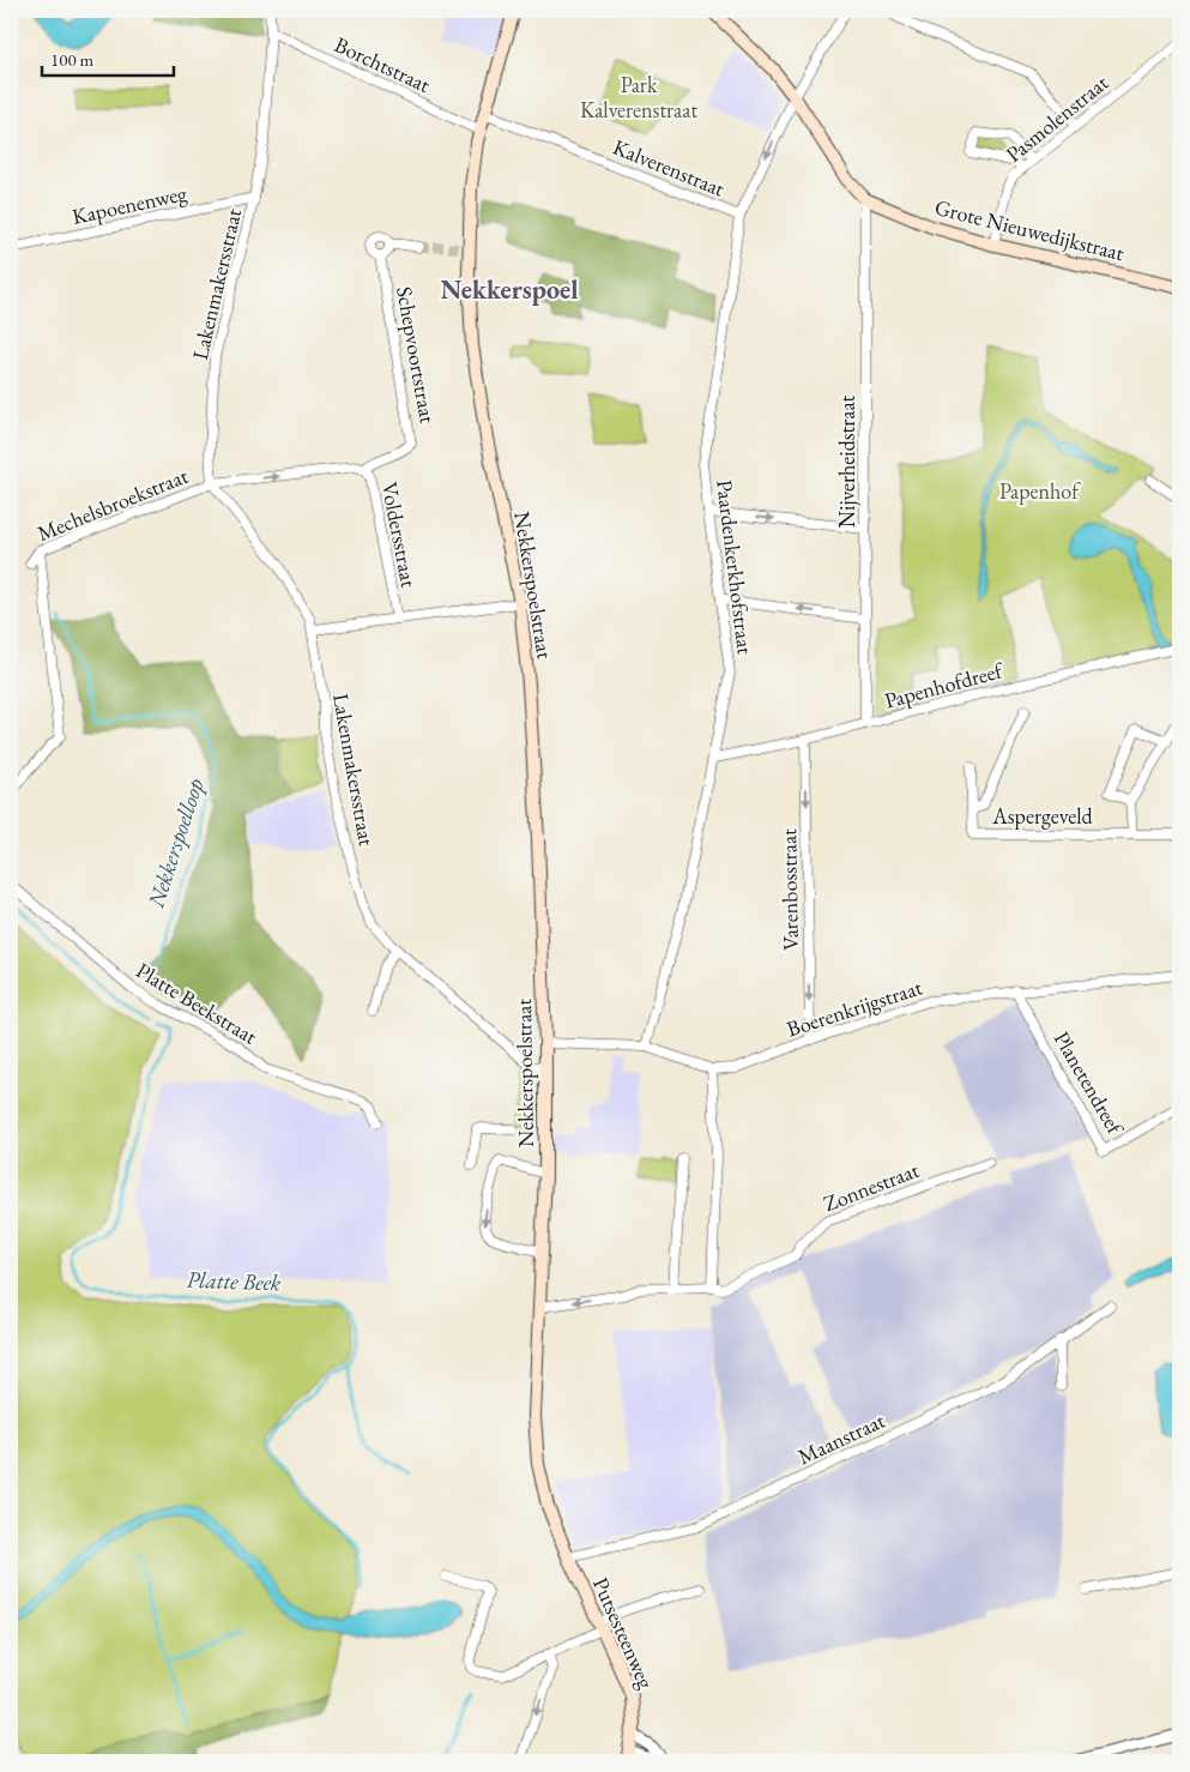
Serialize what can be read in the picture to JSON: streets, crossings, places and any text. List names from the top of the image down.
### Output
{
  "streets": {
    "main road": ["Grote Nieuwedijkstraat", "Nekkerspoelstraat", "Putsesteenweg"],
    "street": [
      "Borchtstraat",
      "Pasmolenstraat",
      "Kalverenstraat",
      "Kapoenenweg",
      "Lakenmakersstraat",
      "Schepvoortstraat",
      "Nijverheidstraat",
      "Mechelsbroekstraat",
      "Voldersstraat",
      "Paardenkerkhofstraat",
      "Papenhofdreef",
      "Aspergeveld",
      "Varenbosstraat",
      "Platte Beekstraat",
      "Boerenkrijgstraat",
      "Planetendreef",
      "Zonnestraat",
      "Maanstraat"
    ]
  },
  "crossings": [
    ["Borchtstraat", "Lakenmakersstraat"],
    ["Borchtstraat", "Nekkerspoelstraat"],
    ["Pasmolenstraat", "Grote Nieuwedijkstraat"],
    ["Kalverenstraat", "Paardenkerkhofstraat"],
    ["Kalverenstraat", "Nekkerspoelstraat"],
    ["Kapoenenweg", "Lakenmakersstraat"],
    ["Grote Nieuwedijkstraat", "Nijverheidstraat"],
    ["Grote Nieuwedijkstraat", "Paardenkerkhofstraat"],
    ["Lakenmakersstraat", "Mechelsbroekstraat"],
    ["Lakenmakersstraat", "Voldersstraat"],
    ["Lakenmakersstraat", "Nekkerspoelstraat"],
    ["Schepvoortstraat", "Voldersstraat"],
    ["Nijverheidstraat", "Papenhofdreef"],
    ["Mechelsbroekstraat", "Voldersstraat"],
    ["Paardenkerkhofstraat", "Papenhofdreef"],
    ["Paardenkerkhofstraat", "Boerenkrijgstraat"],
    ["Nekkerspoelstraat", "Boerenkrijgstraat"],
    ["Nekkerspoelstraat", "Zonnestraat"],
    ["Nekkerspoelstraat", "Maanstraat"],
    ["Nekkerspoelstraat", "Putsesteenweg"],
    ["Papenhofdreef", "Varenbosstraat"],
    ["Varenbosstraat", "Boerenkrijgstraat"],
    ["Boerenkrijgstraat", "Planetendreef"],
    ["Maanstraat", "Putsesteenweg"]
  ],
  "one_way": ["Voldersstraat", "Varenbosstraat"],
  "districts": ["Nekkerspoel"],
  "water": ["Nekkerspoelloop", "Platte Beek"],
  "parks": ["Park Kalverenstraat", "Papenhof"],
  "scale_bar": "100 m"
}
